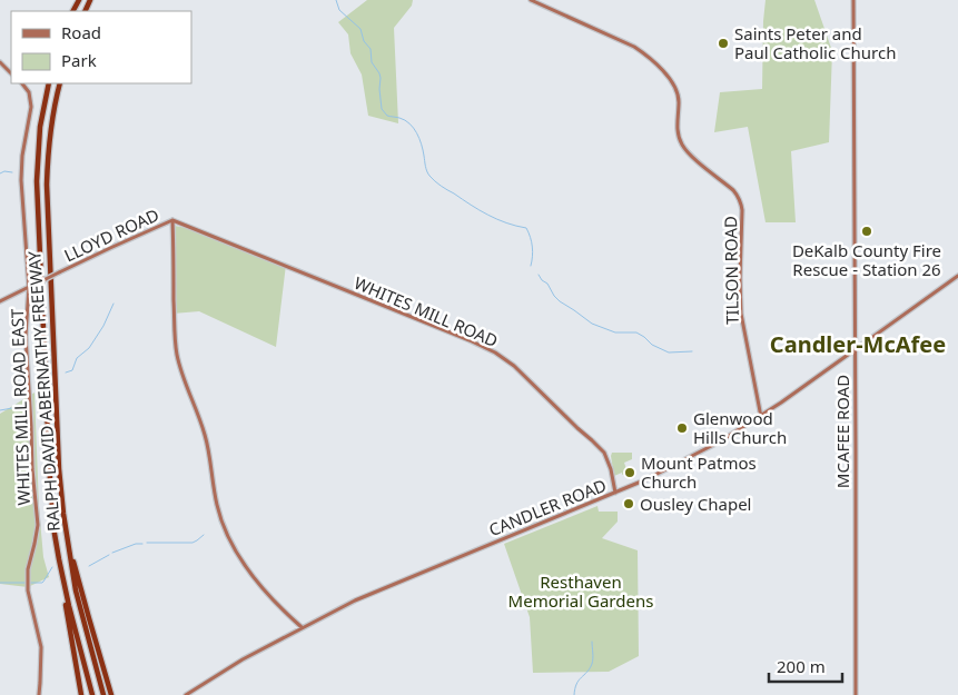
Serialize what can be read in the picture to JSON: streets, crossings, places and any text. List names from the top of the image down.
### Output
{
  "streets": {
    "highway": ["RALPH DAVID ABERNATHY FREEWAY"],
    "street": [
      "LLOYD ROAD",
      "TILSON ROAD",
      "WHITES MILL ROAD",
      "WHITES MILL ROAD EAST",
      "MCAFEE ROAD",
      "CANDLER ROAD"
    ]
  },
  "crossings": [
    ["LLOYD ROAD", "WHITES MILL ROAD"],
    ["LLOYD ROAD", "WHITES MILL ROAD EAST"],
    ["TILSON ROAD", "CANDLER ROAD"],
    ["WHITES MILL ROAD", "CANDLER ROAD"],
    ["MCAFEE ROAD", "CANDLER ROAD"]
  ],
  "districts": ["Candler-McAfee"],
  "parks": ["Resthaven Memorial Gardens"],
  "places": [
    "Saints Peter and Paul Catholic Church",
    "DeKalb County Fire Rescue - Station 26",
    "Glenwood Hills Church",
    "Mount Patmos Church",
    "Ousley Chapel"
  ],
  "legend": ["Road", "Park"],
  "scale_bar": "200 m"
}
